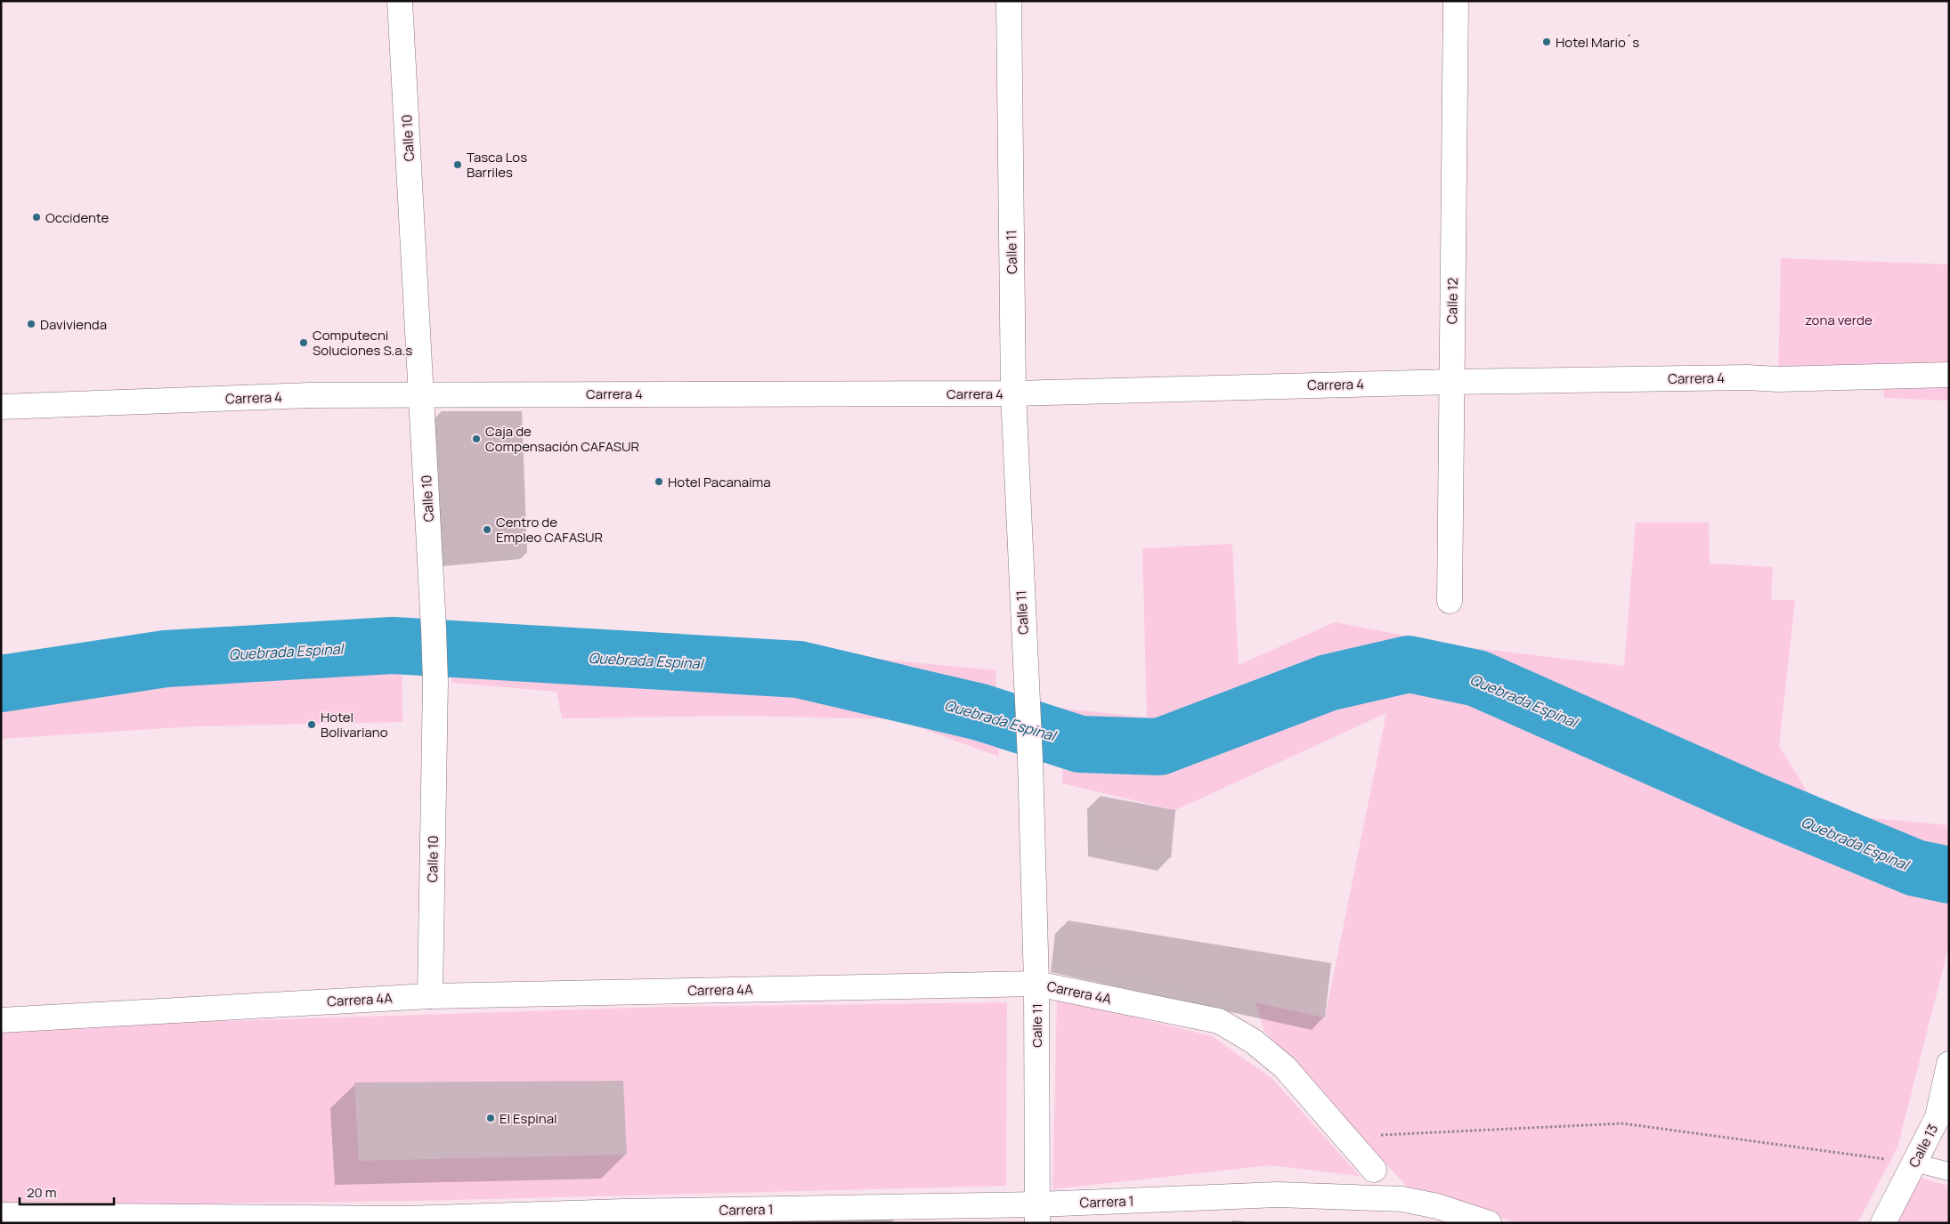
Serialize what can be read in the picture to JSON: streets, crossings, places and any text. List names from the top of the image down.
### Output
{
  "streets": {
    "street": [
      "Calle 10",
      "Calle 11",
      "Calle 12",
      "Carrera 4",
      "Carrera 4A",
      "Calle 13",
      "Carrera 1"
    ]
  },
  "crossings": [
    ["Calle 10", "Carrera 4"],
    ["Calle 10", "Carrera 4A"],
    ["Calle 11", "Carrera 4"],
    ["Calle 11", "Carrera 4A"],
    ["Calle 11", "Carrera 1"],
    ["Calle 12", "Carrera 4"]
  ],
  "water": ["Quebrada Espinal"],
  "parks": ["zona verde"],
  "places": [
    "Hotel Mario´s",
    "Tasca Los Barriles",
    "Occidente",
    "Davivienda",
    "Computecni Soluciones S.a.s",
    "Caja de Compensación CAFASUR",
    "Hotel Pacanaima",
    "Centro de Empleo CAFASUR",
    "Hotel Bolivariano",
    "El Espinal"
  ],
  "scale_bar": "20 m"
}
